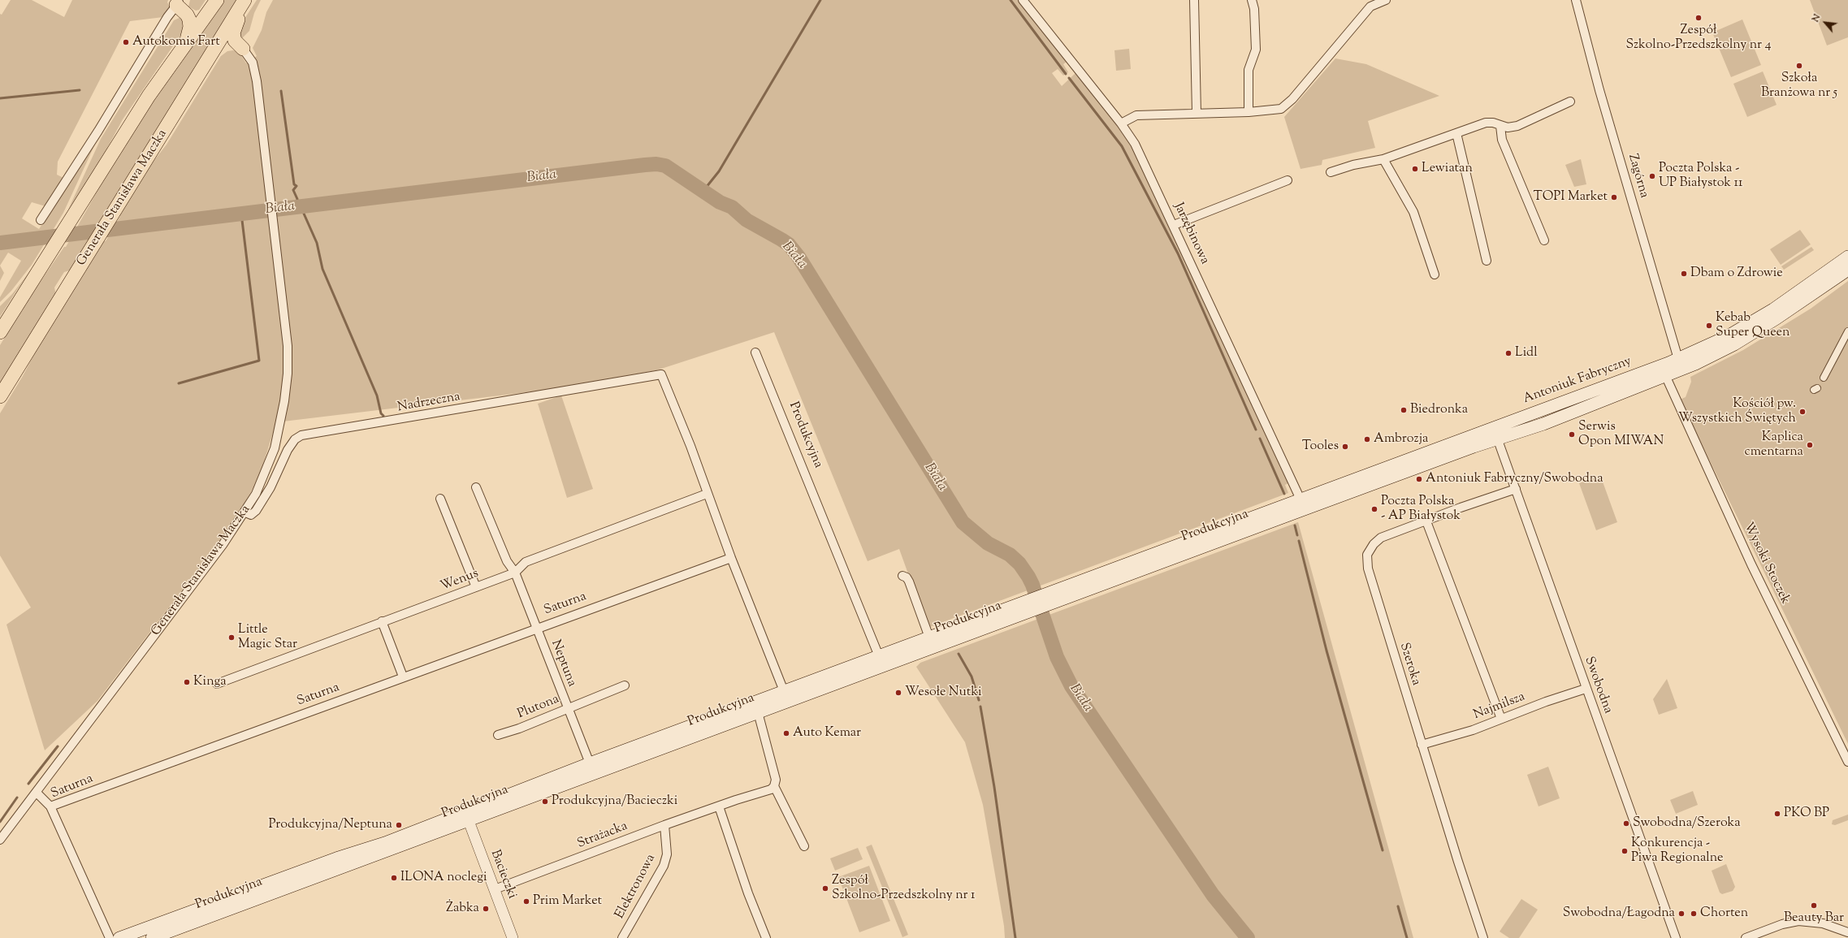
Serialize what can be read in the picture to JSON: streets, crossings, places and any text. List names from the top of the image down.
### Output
{
  "streets": {
    "highway": ["Generała Stanisława Maczka"],
    "main road": ["Antoniuk Fabryczny", "Produkcyjna"],
    "street": [
      "Zagórna",
      "Jarzębinowa",
      "Nadrzeczna",
      "Wysoki Stoczek",
      "Wenus",
      "Saturna",
      "Neptuna",
      "Szeroka",
      "Swobodna",
      "Najmilsza",
      "Plutona",
      "Strażacka",
      "Bacieczki",
      "Elektronowa"
    ]
  },
  "crossings": [
    ["Zagórna", "Antoniuk Fabryczny"],
    ["Generała Stanisława Maczka", "Nadrzeczna"],
    ["Jarzębinowa", "Antoniuk Fabryczny"],
    ["Jarzębinowa", "Produkcyjna"],
    ["Antoniuk Fabryczny", "Produkcyjna"],
    ["Antoniuk Fabryczny", "Wysoki Stoczek"],
    ["Antoniuk Fabryczny", "Swobodna"],
    ["Nadrzeczna", "Wenus"],
    ["Produkcyjna", "Neptuna"],
    ["Produkcyjna", "Bacieczki"],
    ["Wenus", "Neptuna"],
    ["Saturna", "Neptuna"],
    ["Neptuna", "Plutona"],
    ["Szeroka", "Swobodna"],
    ["Szeroka", "Najmilsza"],
    ["Swobodna", "Najmilsza"],
    ["Strażacka", "Bacieczki"],
    ["Strażacka", "Elektronowa"]
  ],
  "water": ["Biała"],
  "places": [
    "Zespół Szkolno-Przedszkolny nr 4",
    "Autokomis Fart",
    "Szkoła Branżowa nr 5",
    "Lewiatan",
    "Poczta Polska - UP Białystok 11",
    "TOPI Market",
    "Dbam o Zdrowie",
    "Kebab Super Queen",
    "Lidl",
    "Biedronka",
    "Kościół pw. Wszystkich Świętych",
    "Serwis Opon MIWAN",
    "Ambrozja",
    "Kaplica cmentarna",
    "Tooles",
    "Antoniuk Fabryczny/Swobodna",
    "Poczta Polska - AP Białystok",
    "Little Magic Star",
    "Kinga",
    "Wesołe Nutki",
    "Auto Kemar",
    "Produkcyjna/Bacieczki",
    "PKO BP",
    "Swobodna/Szeroka",
    "Produkcyjna/Neptuna",
    "Konkurencja - Piwa Regionalne",
    "ILONA noclegi",
    "Zespół Szkolno-Przedszkolny nr 1",
    "Prim Market",
    "Beauty Bar",
    "Żabka",
    "Swobodna/Łagodna",
    "Chorten"
  ],
  "north": "top left"
}
